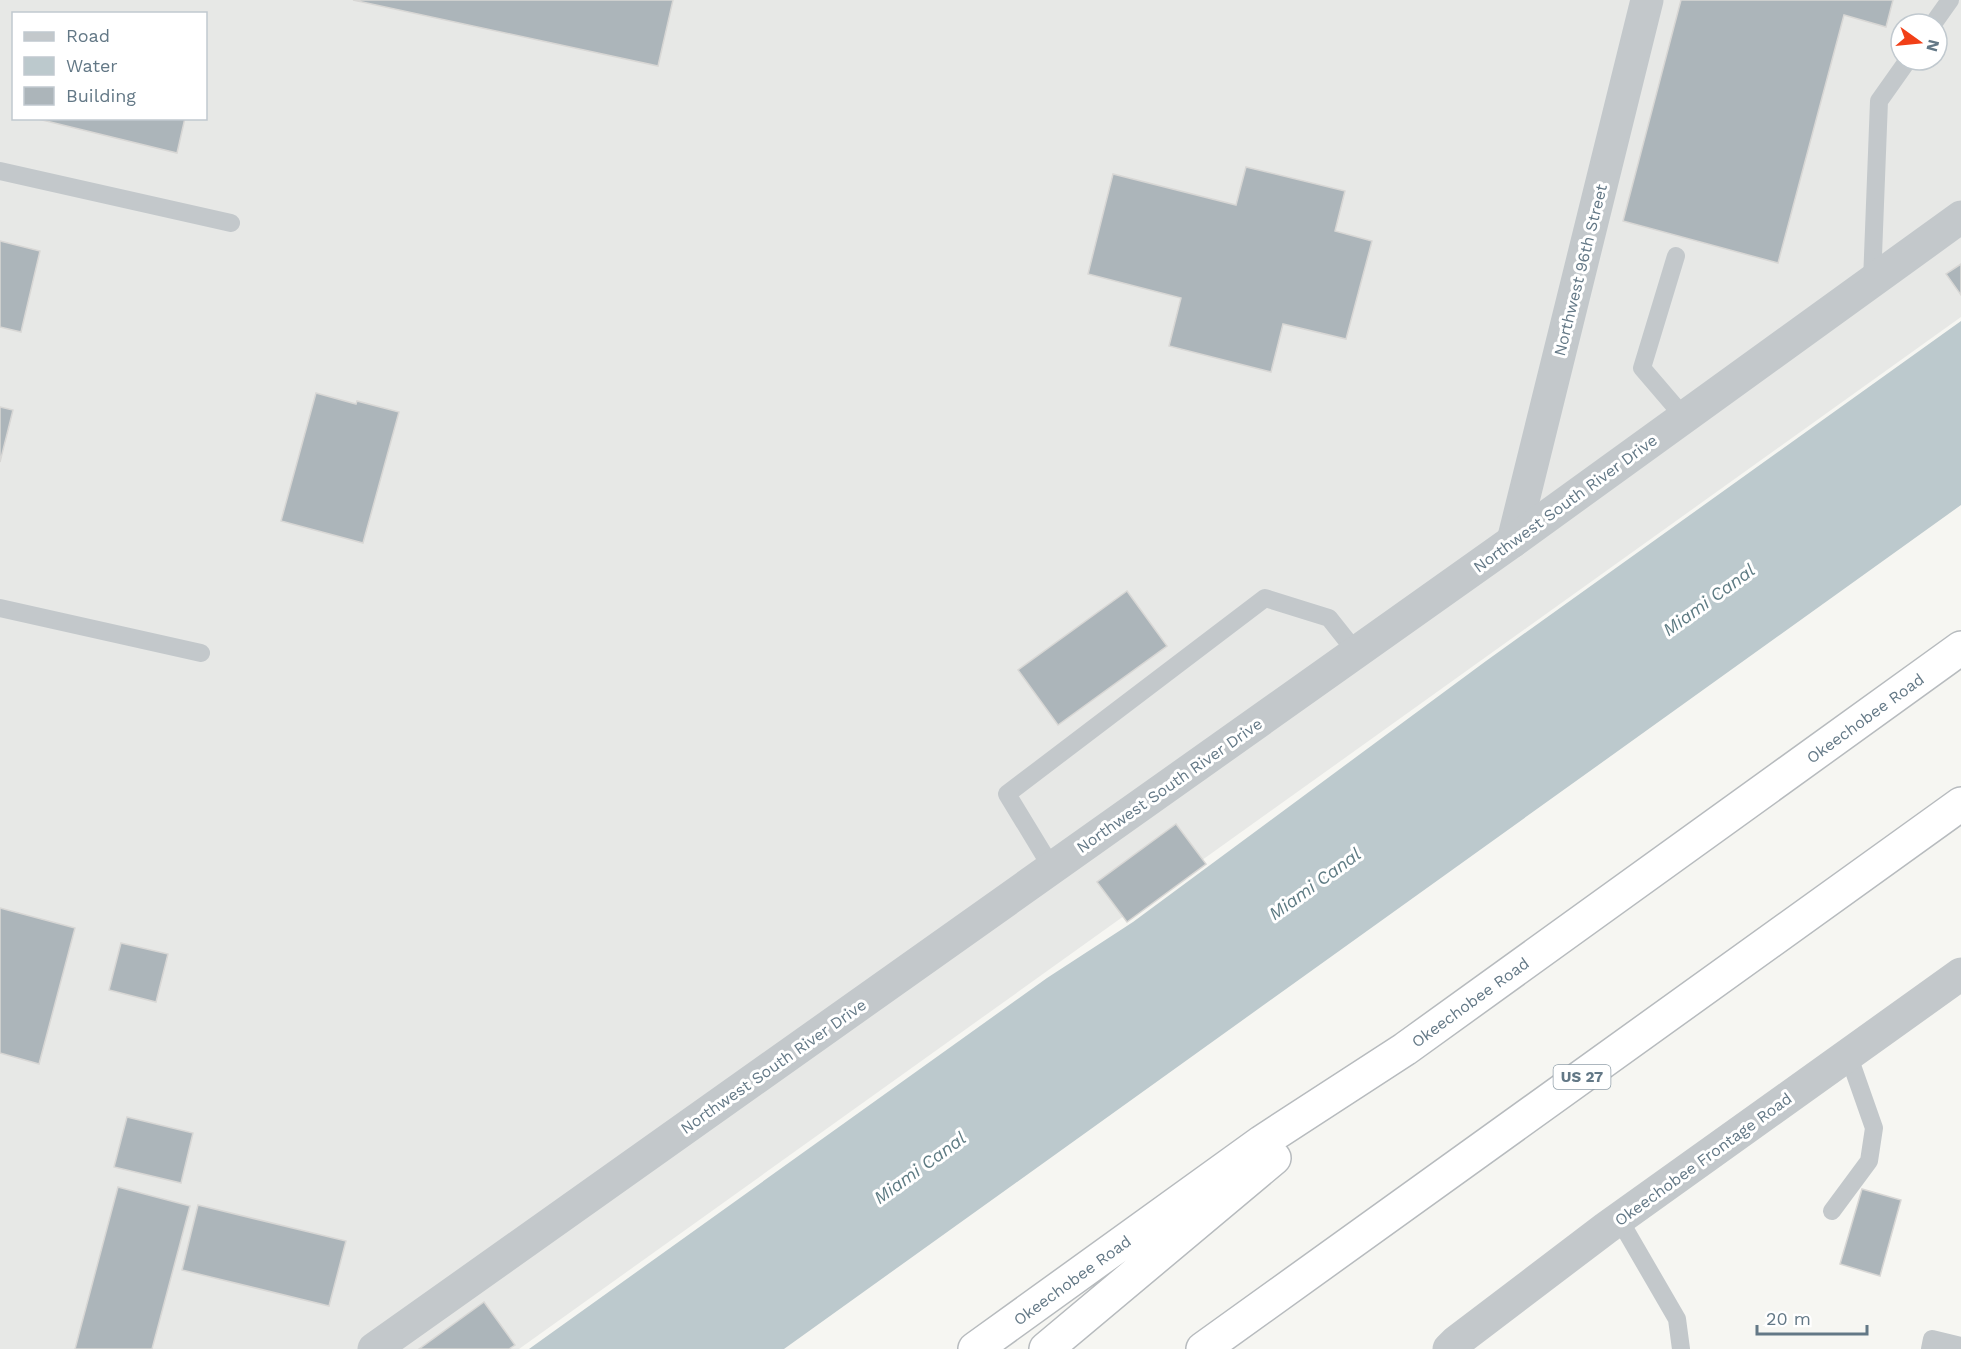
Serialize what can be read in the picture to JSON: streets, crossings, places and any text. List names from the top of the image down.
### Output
{
  "streets": {
    "highway": ["Okeechobee Road", "US 27"],
    "street": ["Northwest 96th Street", "Northwest South River Drive", "Okeechobee Frontage Road"]
  },
  "crossings": [
    ["Northwest 96th Street", "Northwest South River Drive"]
  ],
  "water": ["Miami Canal"],
  "legend": ["Road", "Water", "Building"],
  "scale_bar": "20 m",
  "north": "right"
}
